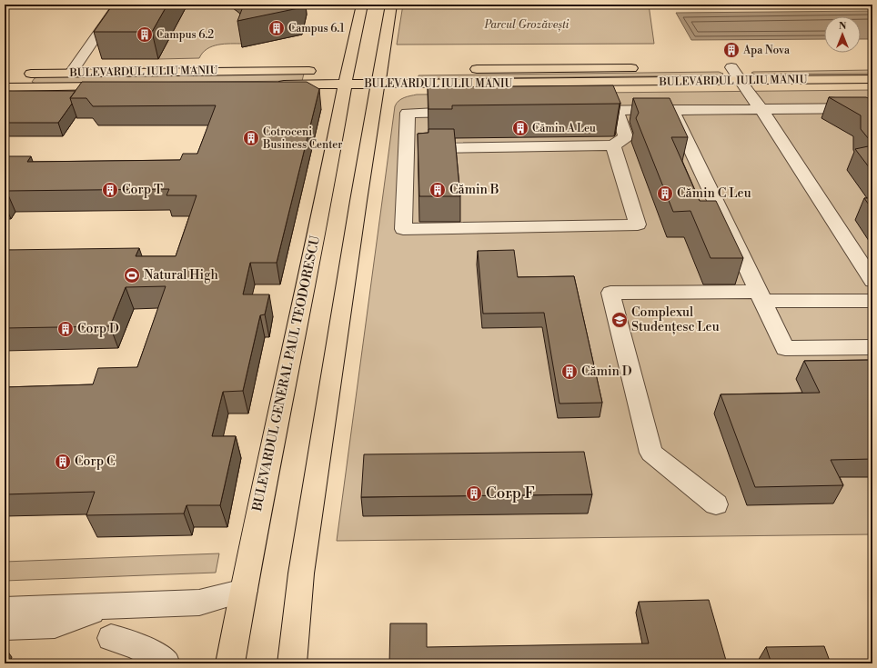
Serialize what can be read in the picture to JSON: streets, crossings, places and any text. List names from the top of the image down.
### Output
{
  "streets": {
    "main road": ["BULEVARDUL IULIU MANIU", "BULEVARDUL GENERAL PAUL TEODORESCU"]
  },
  "crossings": [
    ["BULEVARDUL IULIU MANIU", "BULEVARDUL GENERAL PAUL TEODORESCU"]
  ],
  "parks": ["Parcul Grozăvești"],
  "places": {
    "building": [
      "Campus 6.1",
      "Campus 6.2",
      "Apa Nova",
      "Cămin A Leu",
      "Cotroceni Business Center",
      "Corp T",
      "Cămin B",
      "Cămin C Leu",
      "Corp D",
      "Cămin D",
      "Corp C",
      "Corp F"
    ],
    "sports": ["Natural High"],
    "school or university": ["Complexul Studențesc Leu"]
  },
  "north": "top"
}
